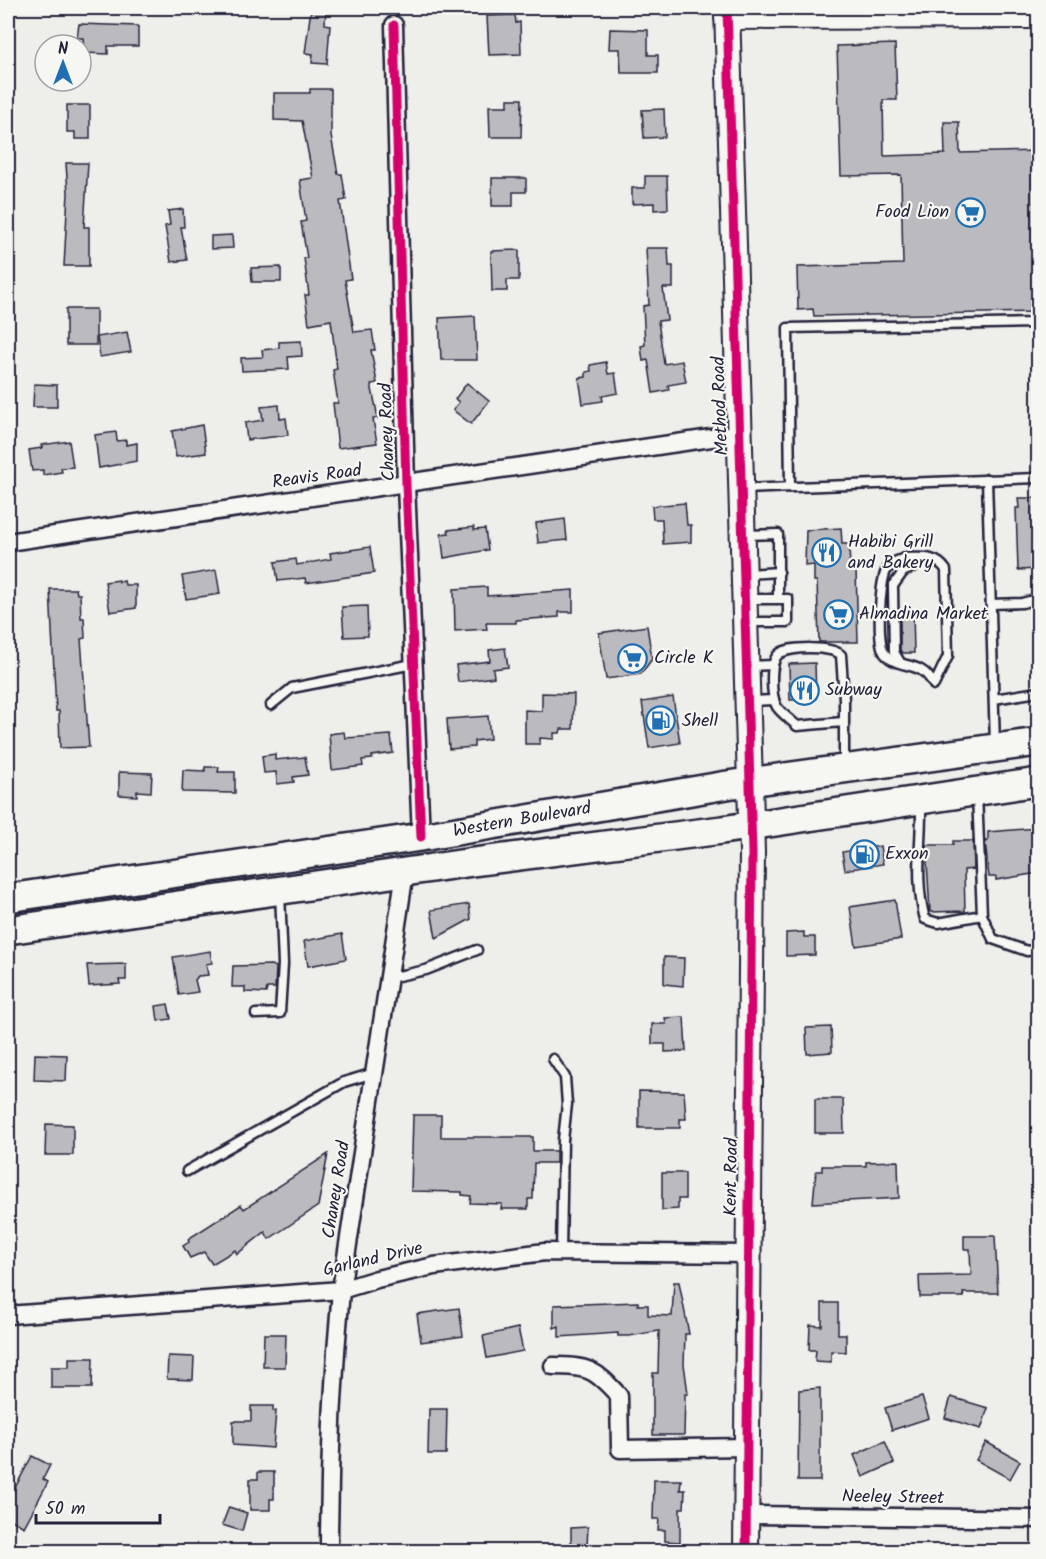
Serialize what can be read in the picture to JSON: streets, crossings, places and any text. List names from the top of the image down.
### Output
{
  "streets": {
    "main road": ["Western Boulevard"],
    "street": [
      "Method Road",
      "Chaney Road",
      "Reavis Road",
      "Kent Road",
      "Garland Drive",
      "Neeley Street"
    ]
  },
  "crossings": [
    ["Method Road", "Reavis Road"],
    ["Method Road", "Western Boulevard"],
    ["Method Road", "Kent Road"],
    ["Chaney Road", "Reavis Road"],
    ["Chaney Road", "Western Boulevard"],
    ["Chaney Road", "Garland Drive"],
    ["Western Boulevard", "Kent Road"],
    ["Kent Road", "Garland Drive"],
    ["Kent Road", "Neeley Street"]
  ],
  "places": {
    "supermarket": ["Food Lion", "Almadina Market", "Circle K"],
    "restaurant": ["Habibi Grill and Bakery", "Subway"],
    "fuel station": ["Shell", "Exxon"]
  },
  "scale_bar": "50 m",
  "north": "top"
}
